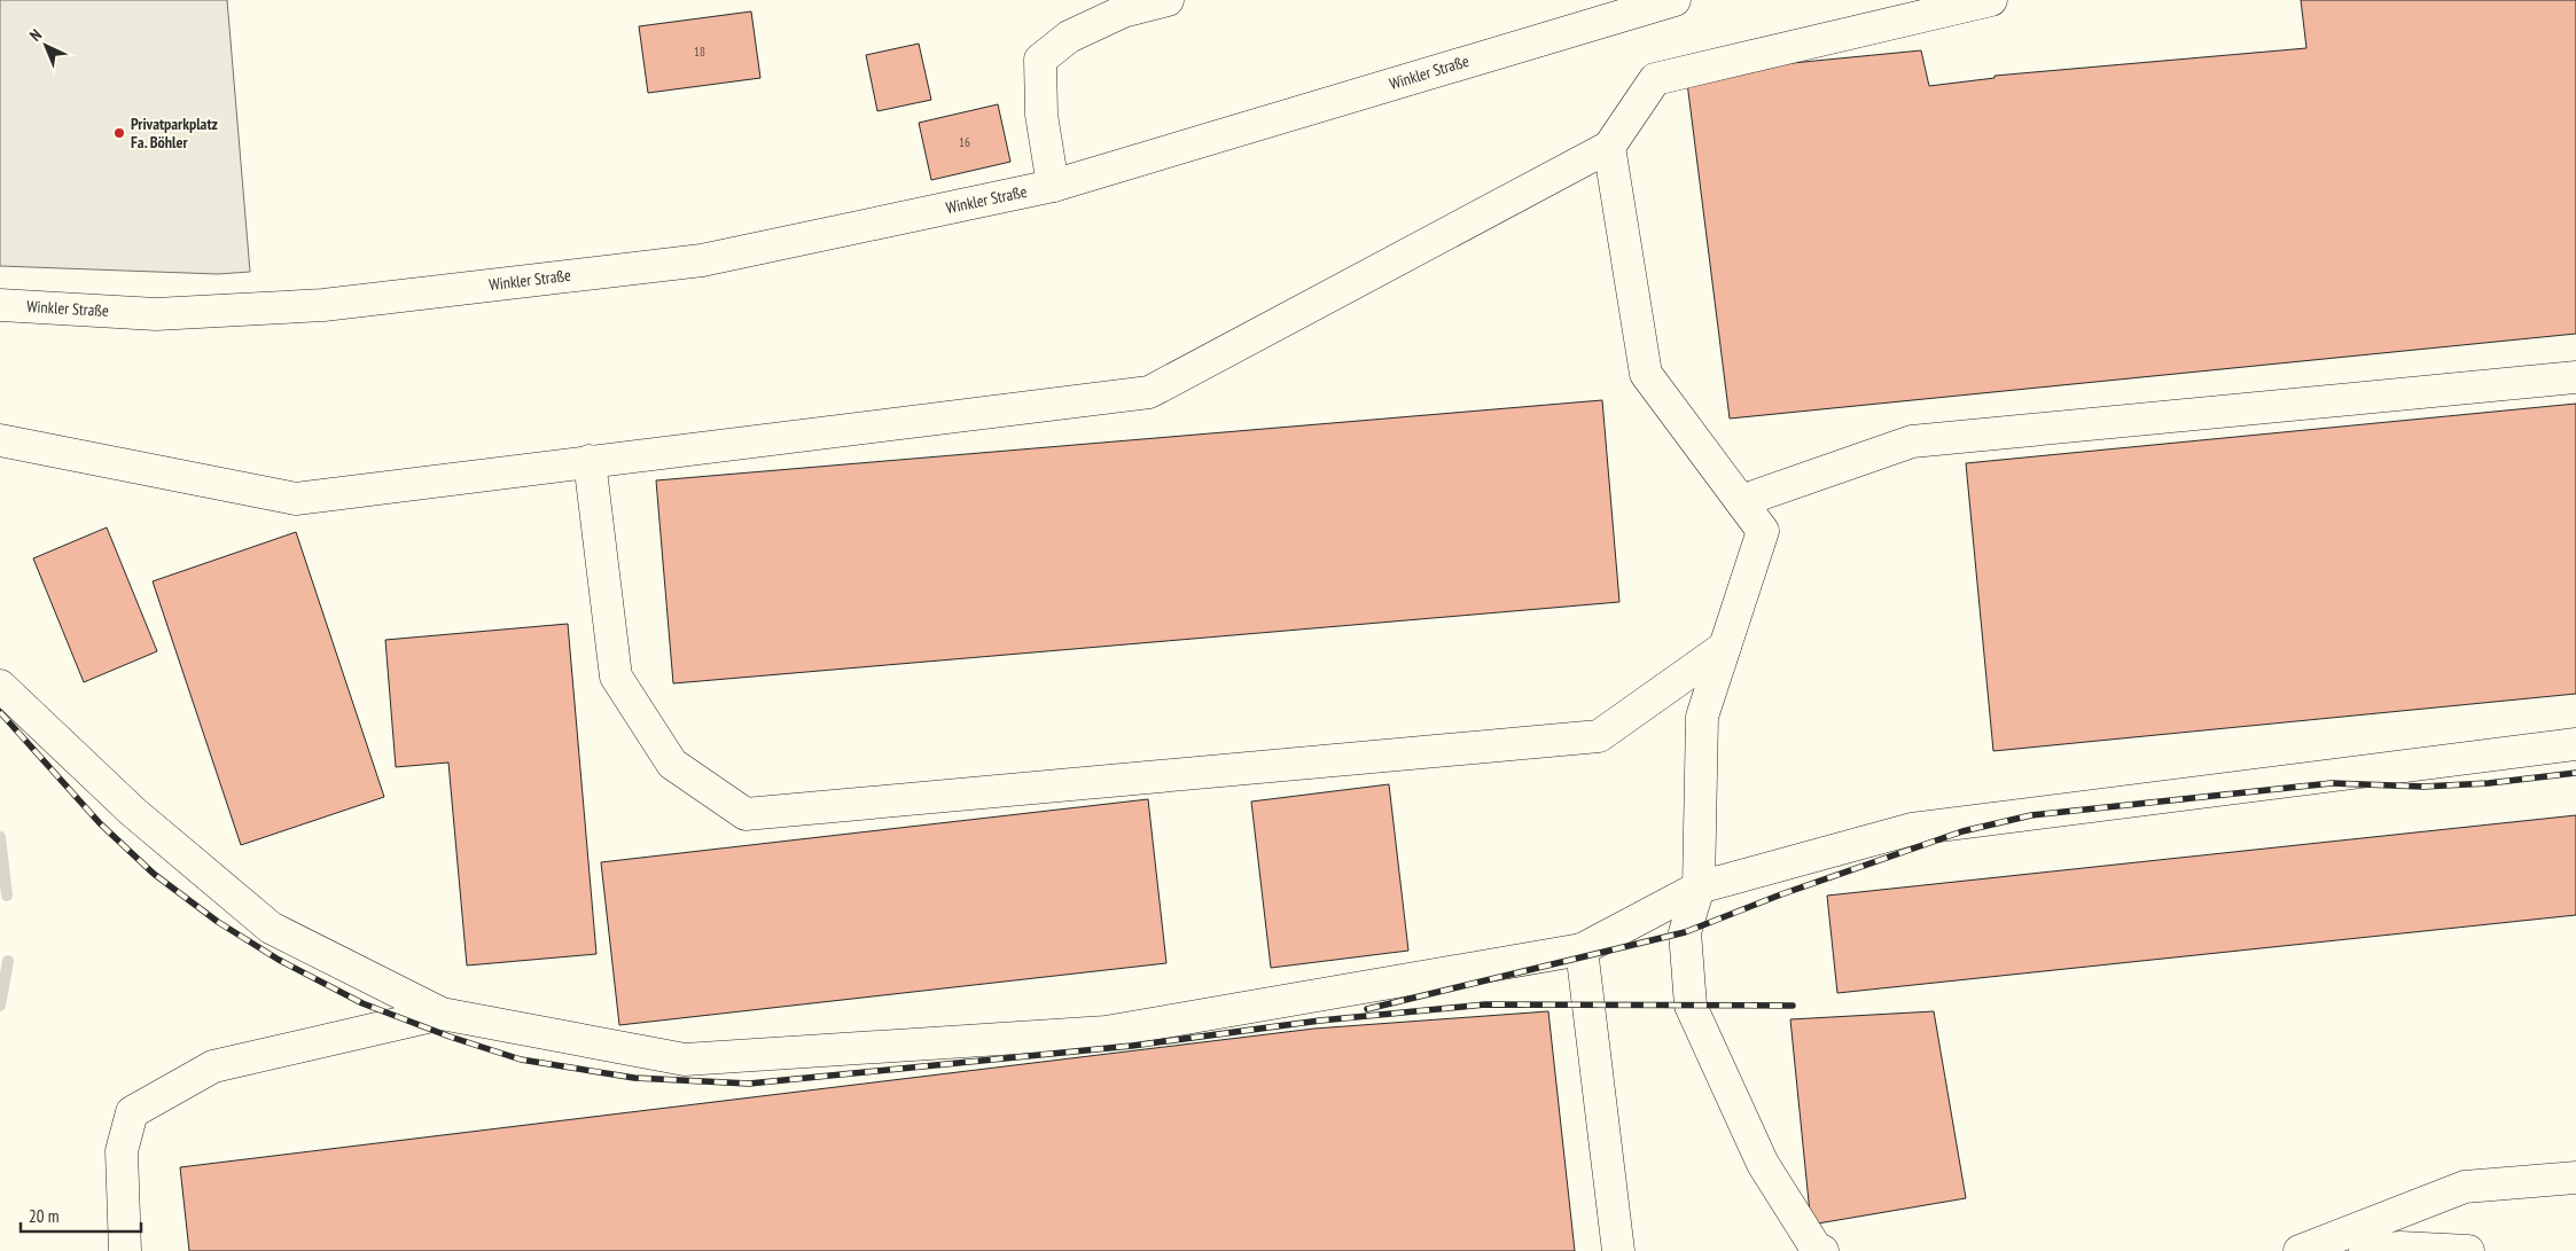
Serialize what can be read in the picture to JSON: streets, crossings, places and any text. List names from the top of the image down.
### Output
{
  "streets": {
    "street": ["Winkler Straße"]
  },
  "places": ["Privatparkplatz Fa. Böhler"],
  "house_numbers": ["18", "16"],
  "scale_bar": "20 m",
  "north": "top left"
}
